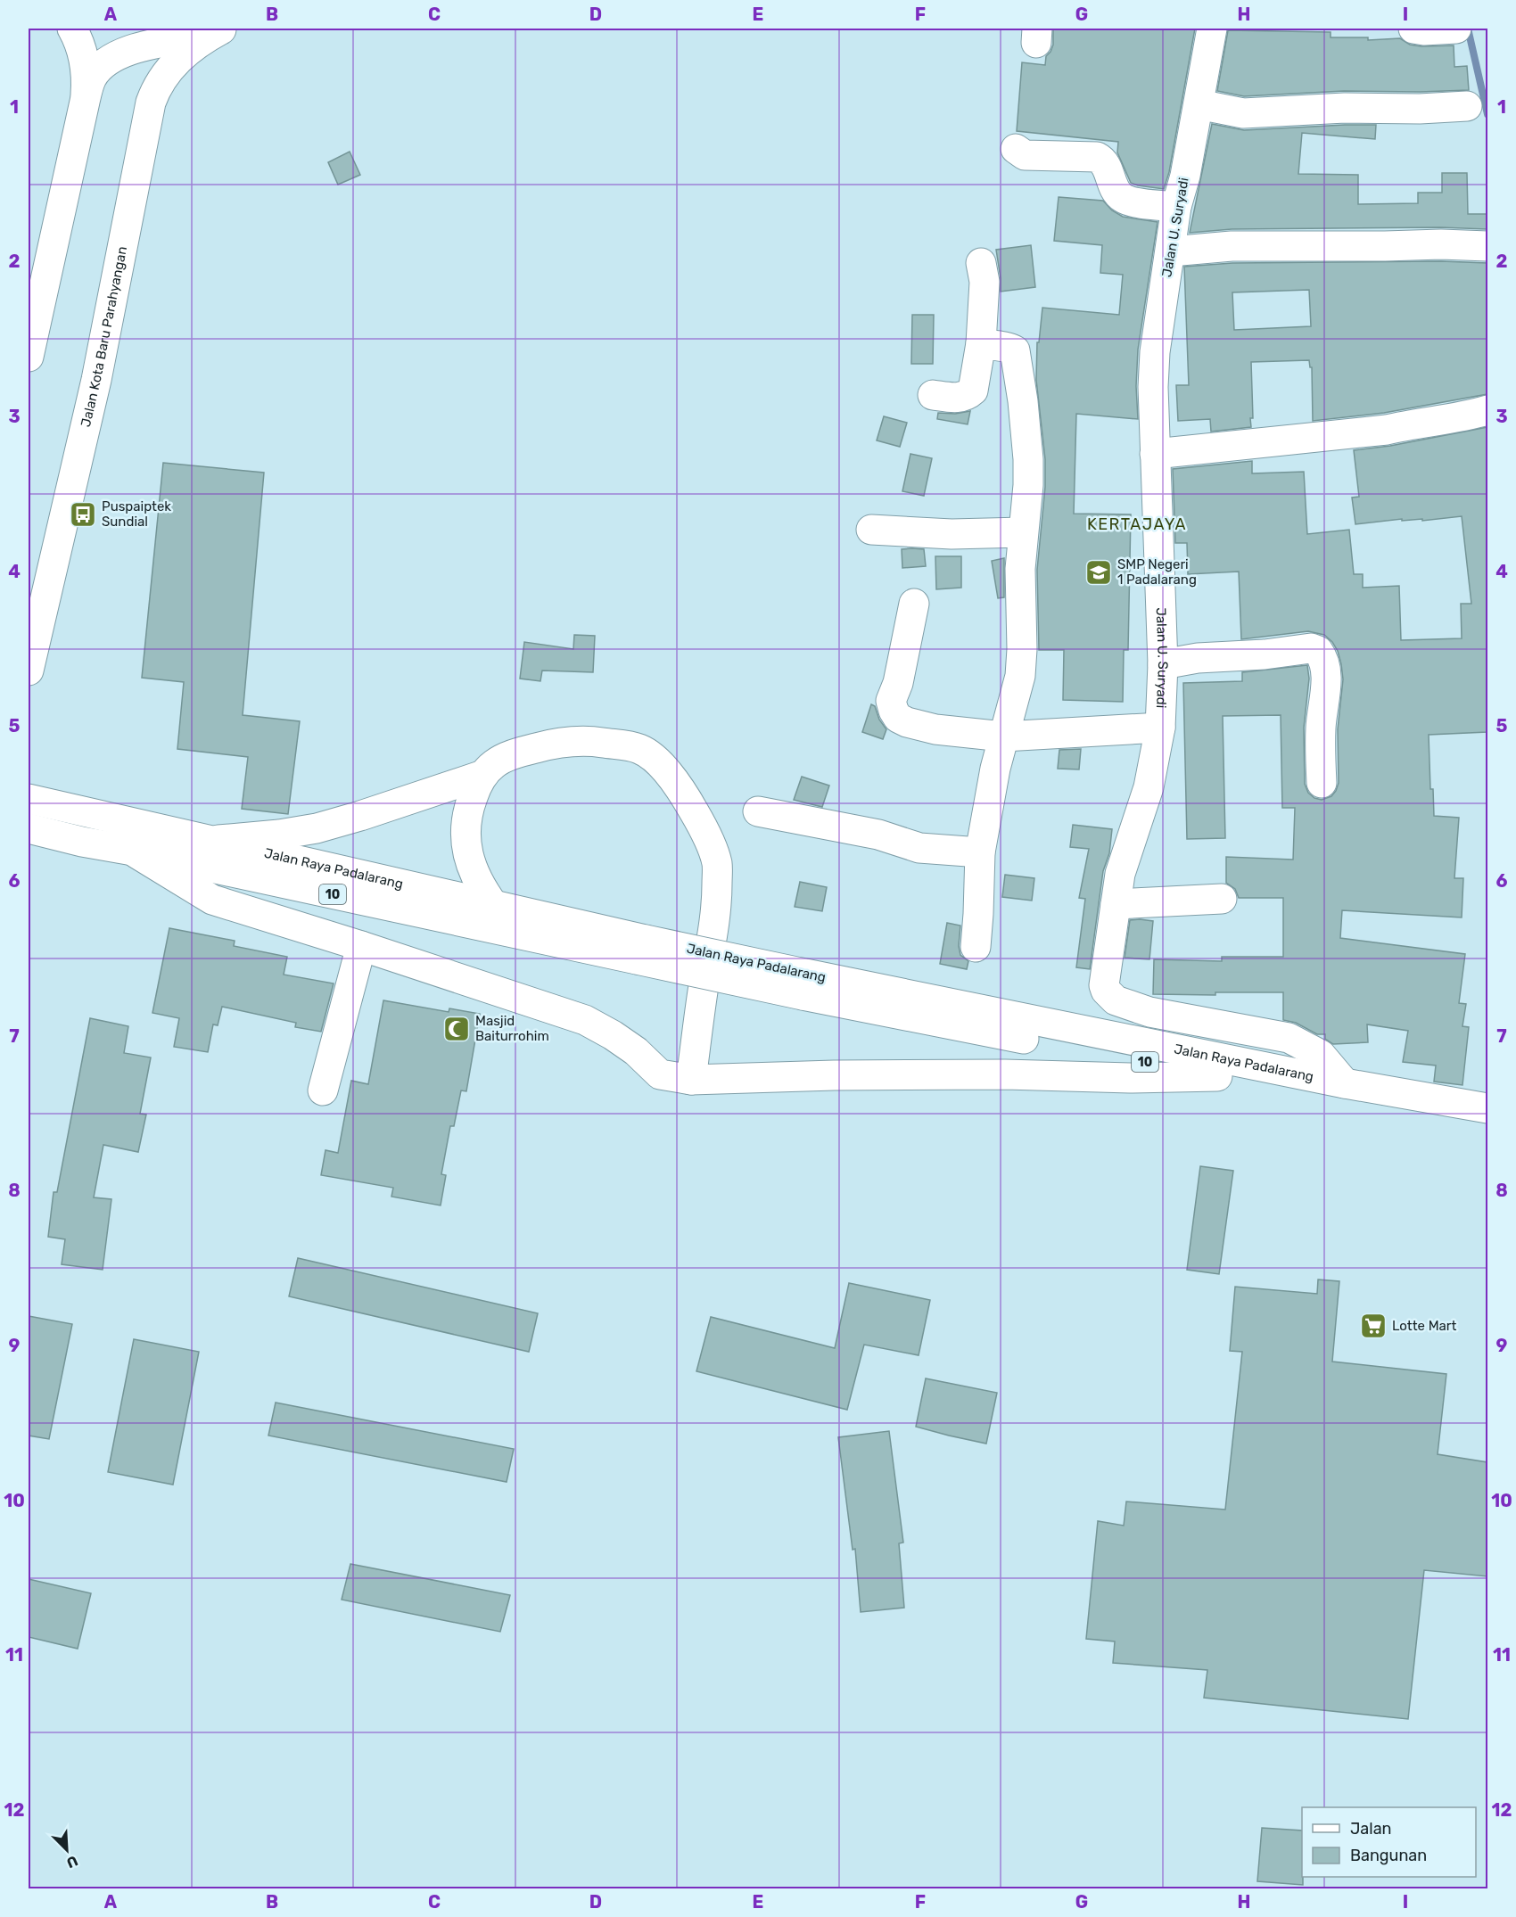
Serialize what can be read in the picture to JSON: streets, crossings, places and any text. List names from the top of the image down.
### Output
{
  "streets": {
    "main road": [
      "Jalan U. Suryadi",
      "Jalan Kota Baru Parahyangan",
      "Jalan Raya Padalarang",
      "10"
    ]
  },
  "crossings": [
    ["Jalan U. Suryadi", "Jalan Raya Padalarang"]
  ],
  "districts": ["KERTAJAYA"],
  "places": {
    "bus stop": ["Puspaiptek Sundial"],
    "school or university": ["SMP Negeri 1 Padalarang"],
    "mosque": ["Masjid Baiturrohim"],
    "supermarket": ["Lotte Mart"]
  },
  "legend": ["Jalan", "Bangunan"],
  "north": "bottom right",
  "grid": {
    "columns": [
      "A",
      "B",
      "C",
      "D",
      "E",
      "F",
      "G",
      "H",
      "I"
    ],
    "rows": [
      "1",
      "2",
      "3",
      "4",
      "5",
      "6",
      "7",
      "8",
      "9",
      "10",
      "11",
      "12"
    ]
  }
}
